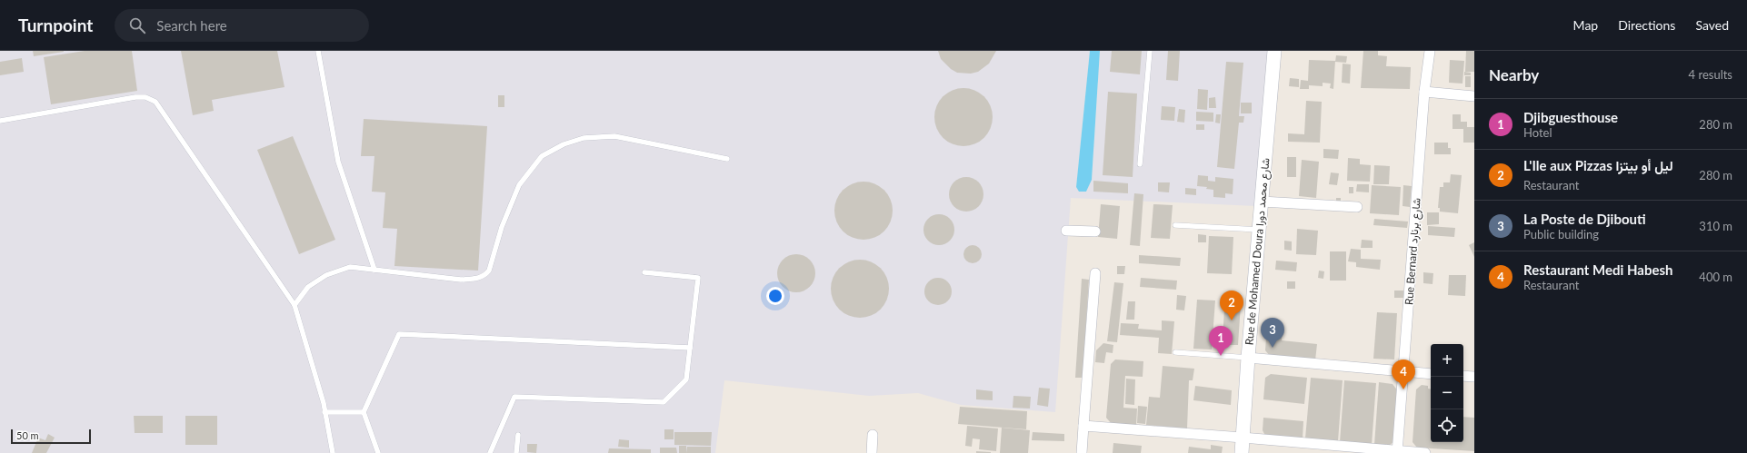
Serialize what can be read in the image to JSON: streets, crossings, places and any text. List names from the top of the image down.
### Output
{
  "streets": {
    "street": ["Rue de Mohamed Doura شارع محمد دورا", "Rue Bernard شارع برنارد"]
  },
  "scale_bar": "50 m",
  "page": {
    "header": "Turnpoint",
    "search": "Search here",
    "nav": ["Map", "Directions", "Saved"],
    "heading": ["Nearby", "4 results"],
    "list": [
      {
        "mark": "1",
        "name": "Djibguesthouse",
        "note": "Hotel",
        "value": "280 m"
      },
      {
        "mark": "2",
        "name": "L'Ile aux Pizzas ليل أو بيتزا",
        "note": "Restaurant",
        "value": "280 m"
      },
      {
        "mark": "3",
        "name": "La Poste de Djibouti",
        "note": "Public building",
        "value": "310 m"
      },
      {
        "mark": "4",
        "name": "Restaurant Medi Habesh",
        "note": "Restaurant",
        "value": "400 m"
      }
    ],
    "pins": [
      "2",
      "3",
      "1",
      "4"
    ],
    "map_buttons": ["+", "−"],
    "scale": "50 m"
  }
}
